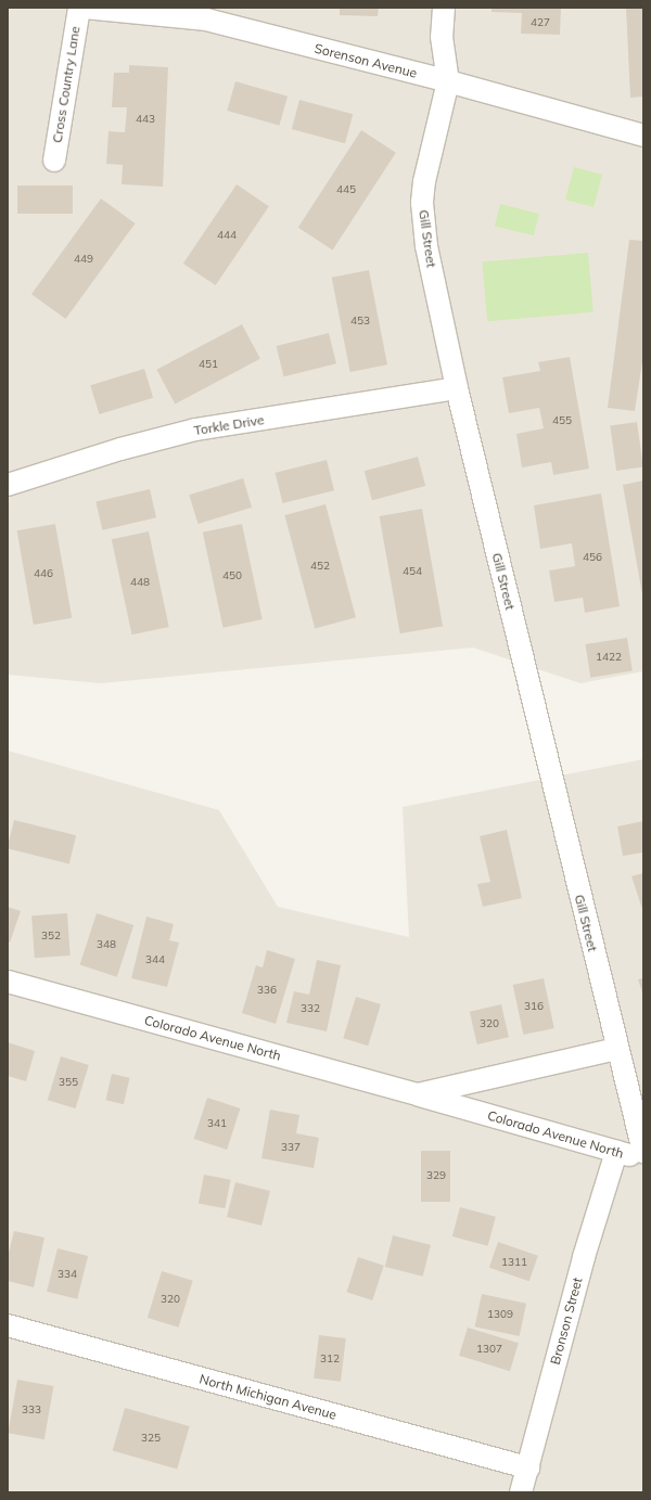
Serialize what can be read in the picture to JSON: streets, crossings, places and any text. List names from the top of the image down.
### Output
{
  "streets": {
    "street": [
      "Sorenson Avenue",
      "Cross Country Lane",
      "Gill Street",
      "Torkle Drive",
      "Colorado Avenue North",
      "Bronson Street",
      "North Michigan Avenue"
    ]
  },
  "crossings": [
    ["Sorenson Avenue", "Gill Street"],
    ["Gill Street", "Torkle Drive"],
    ["Gill Street", "Colorado Avenue North"],
    ["Colorado Avenue North", "Bronson Street"],
    ["Bronson Street", "North Michigan Avenue"]
  ],
  "house_numbers": [
    "427",
    "443",
    "445",
    "444",
    "449",
    "453",
    "451",
    "455",
    "456",
    "452",
    "454",
    "446",
    "450",
    "448",
    "1422",
    "352",
    "348",
    "344",
    "336",
    "316",
    "332",
    "320",
    "355",
    "341",
    "337",
    "329",
    "1311",
    "334",
    "320",
    "1309",
    "1307",
    "312",
    "333",
    "325"
  ]
}
